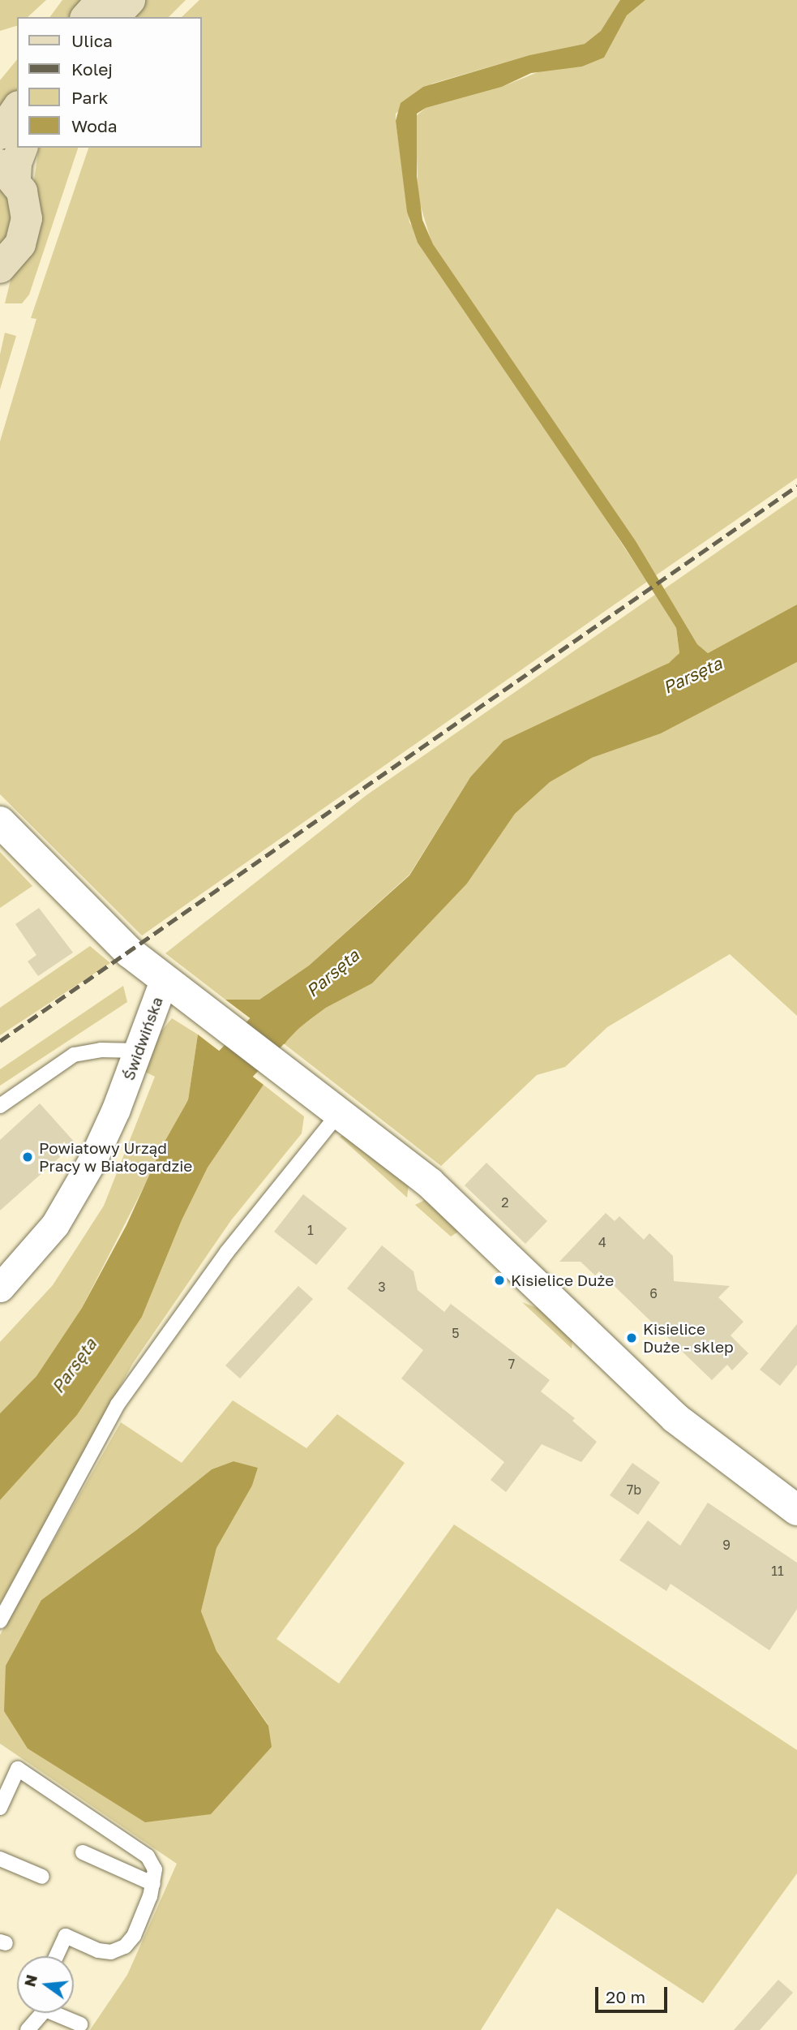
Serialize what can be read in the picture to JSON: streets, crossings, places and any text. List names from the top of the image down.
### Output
{
  "streets": {
    "street": ["Świdwińska"]
  },
  "water": ["Parsęta"],
  "places": ["Powiatowy Urząd Pracy w Białogardzie", "Kisielice Duże", "Kisielice Duże - sklep"],
  "house_numbers": [
    "2",
    "1",
    "4",
    "3",
    "6",
    "5",
    "7",
    "7b",
    "9",
    "11"
  ],
  "legend": [
    "Ulica",
    "Kolej",
    "Park",
    "Woda"
  ],
  "scale_bar": "20 m",
  "north": "left"
}
